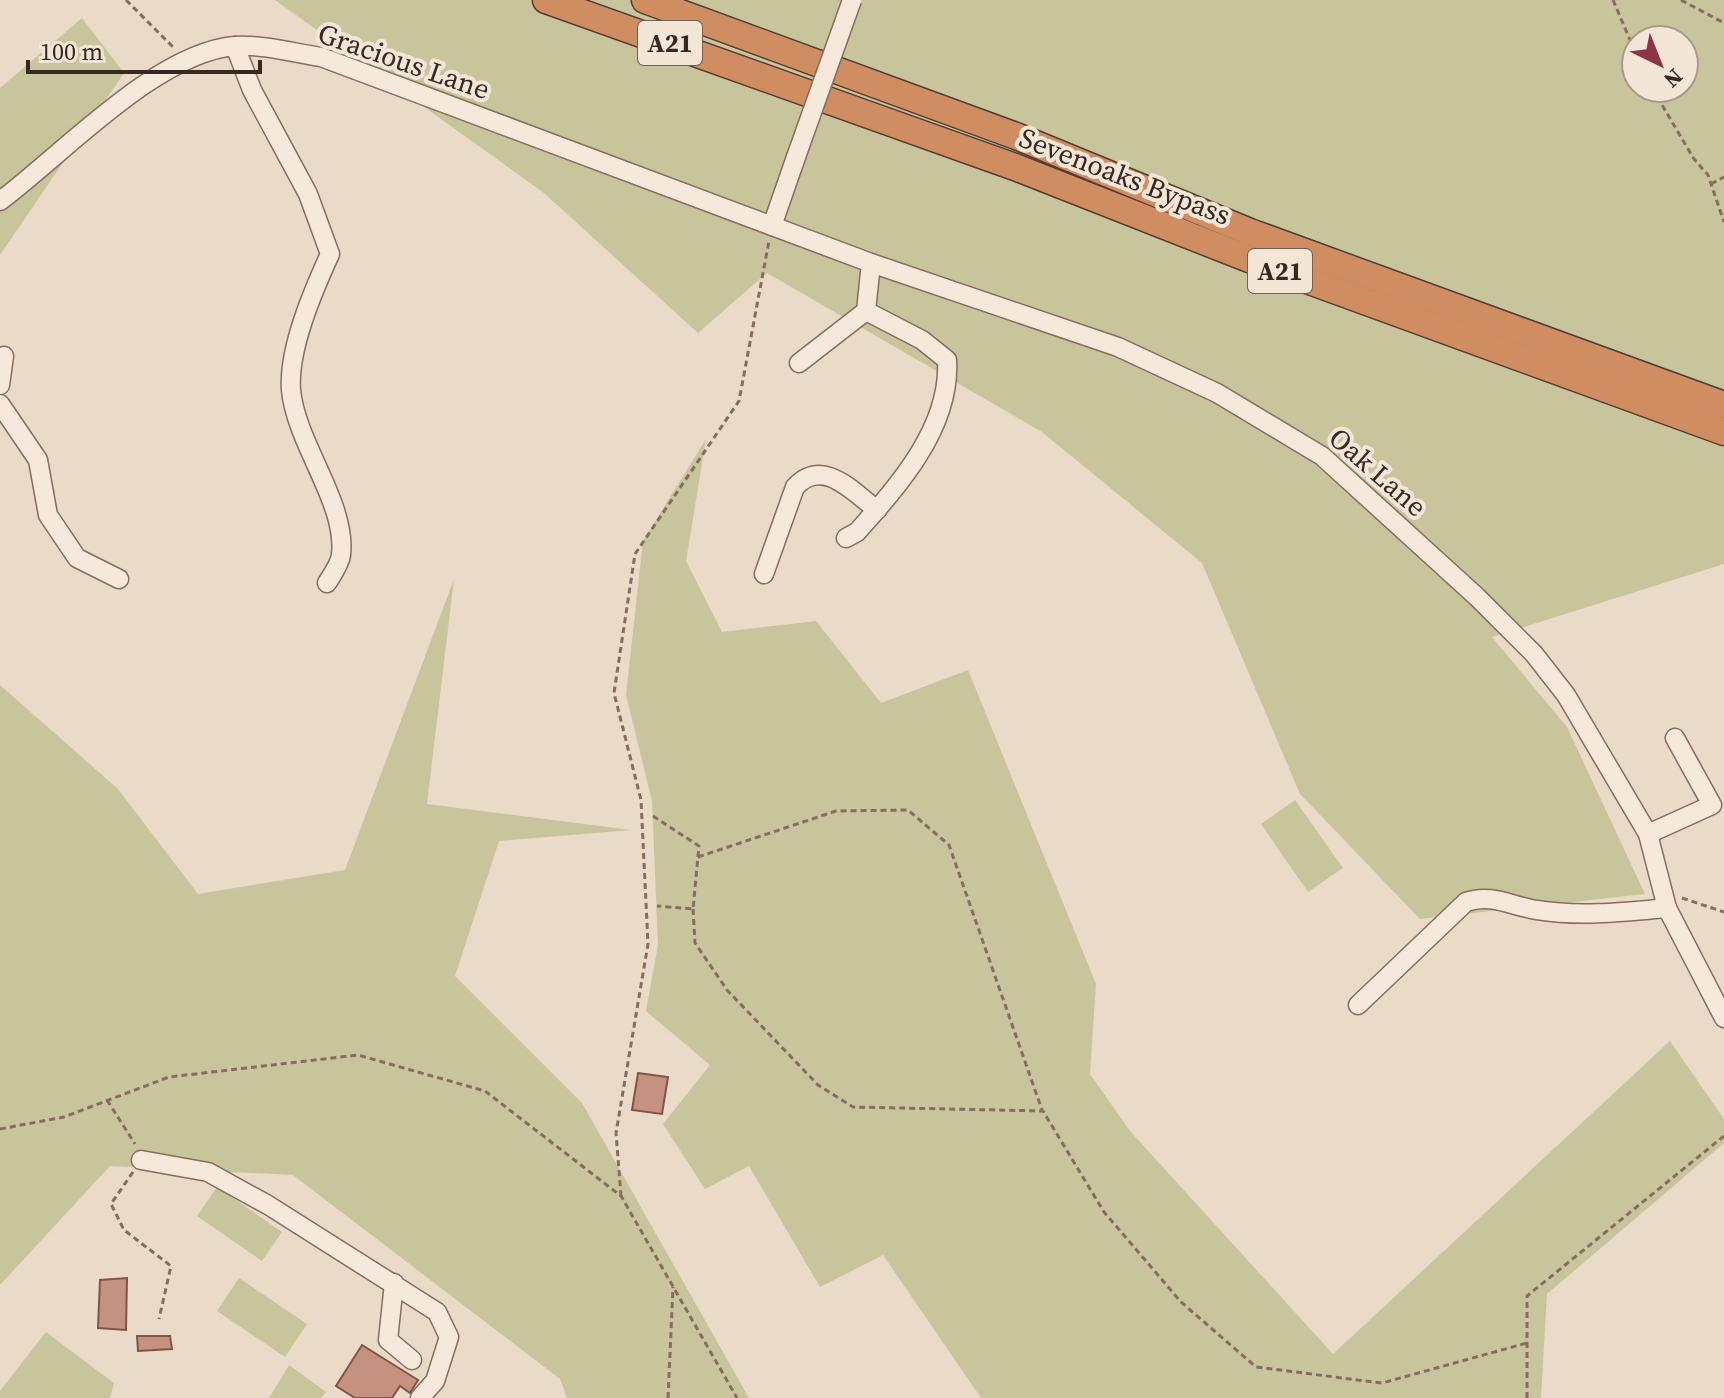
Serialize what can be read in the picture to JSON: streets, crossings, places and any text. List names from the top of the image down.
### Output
{
  "streets": {
    "highway": ["A21", "Sevenoaks Bypass"],
    "street": ["Gracious Lane", "Oak Lane"]
  },
  "crossings": [
    ["Gracious Lane", "Oak Lane"]
  ],
  "scale_bar": "100 m",
  "north": "bottom right"
}
